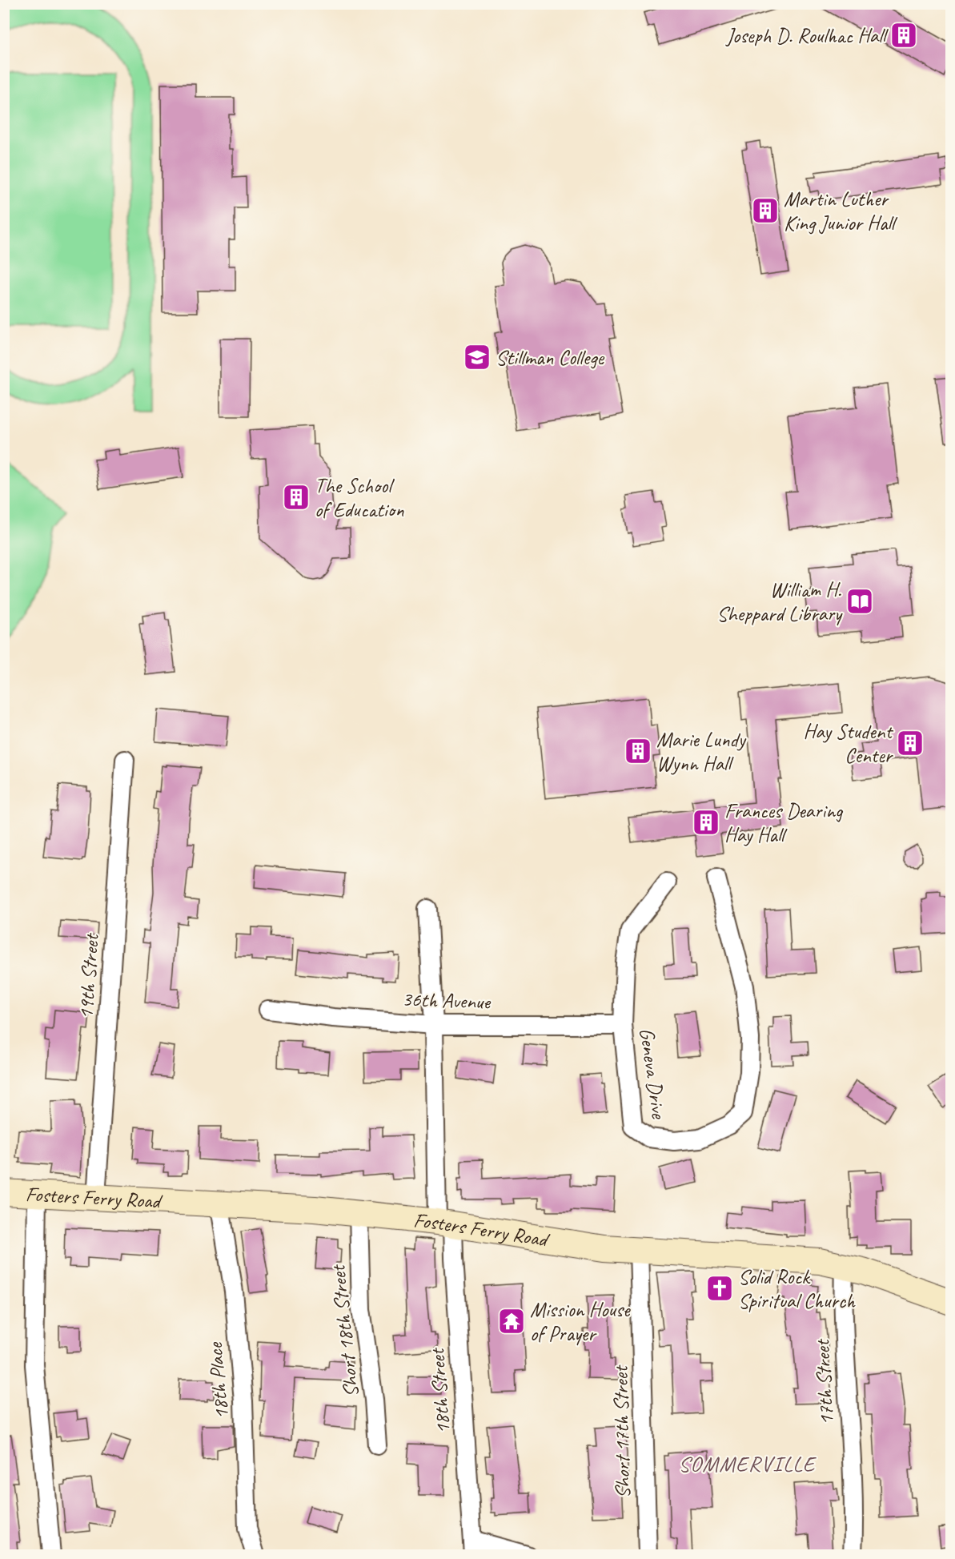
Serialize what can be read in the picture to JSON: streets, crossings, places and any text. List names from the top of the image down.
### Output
{
  "streets": {
    "street": [
      "19th Street",
      "36th Avenue",
      "Geneva Drive",
      "Fosters Ferry Road",
      "Short 18th Street",
      "18th Place",
      "17th Street",
      "18th Street",
      "Short 17th Street"
    ]
  },
  "crossings": [
    ["19th Street", "Fosters Ferry Road"],
    ["36th Avenue", "Geneva Drive"],
    ["36th Avenue", "18th Street"],
    ["Fosters Ferry Road", "Short 18th Street"],
    ["Fosters Ferry Road", "18th Place"],
    ["Fosters Ferry Road", "17th Street"],
    ["Fosters Ferry Road", "18th Street"],
    ["Fosters Ferry Road", "Short 17th Street"]
  ],
  "districts": ["SOMMERVILLE"],
  "places": {
    "building": [
      "Joseph D. Roulhac Hall",
      "Martin Luther King Junior Hall",
      "The School of Education",
      "Hay Student Center",
      "Marie Lundy Wynn Hall",
      "Frances Dearing Hay Hall"
    ],
    "school or university": ["Stillman College"],
    "library": ["William H. Sheppard Library"],
    "church": ["Solid Rock Spiritual Church"],
    "temple": ["Mission House of Prayer"]
  }
}
